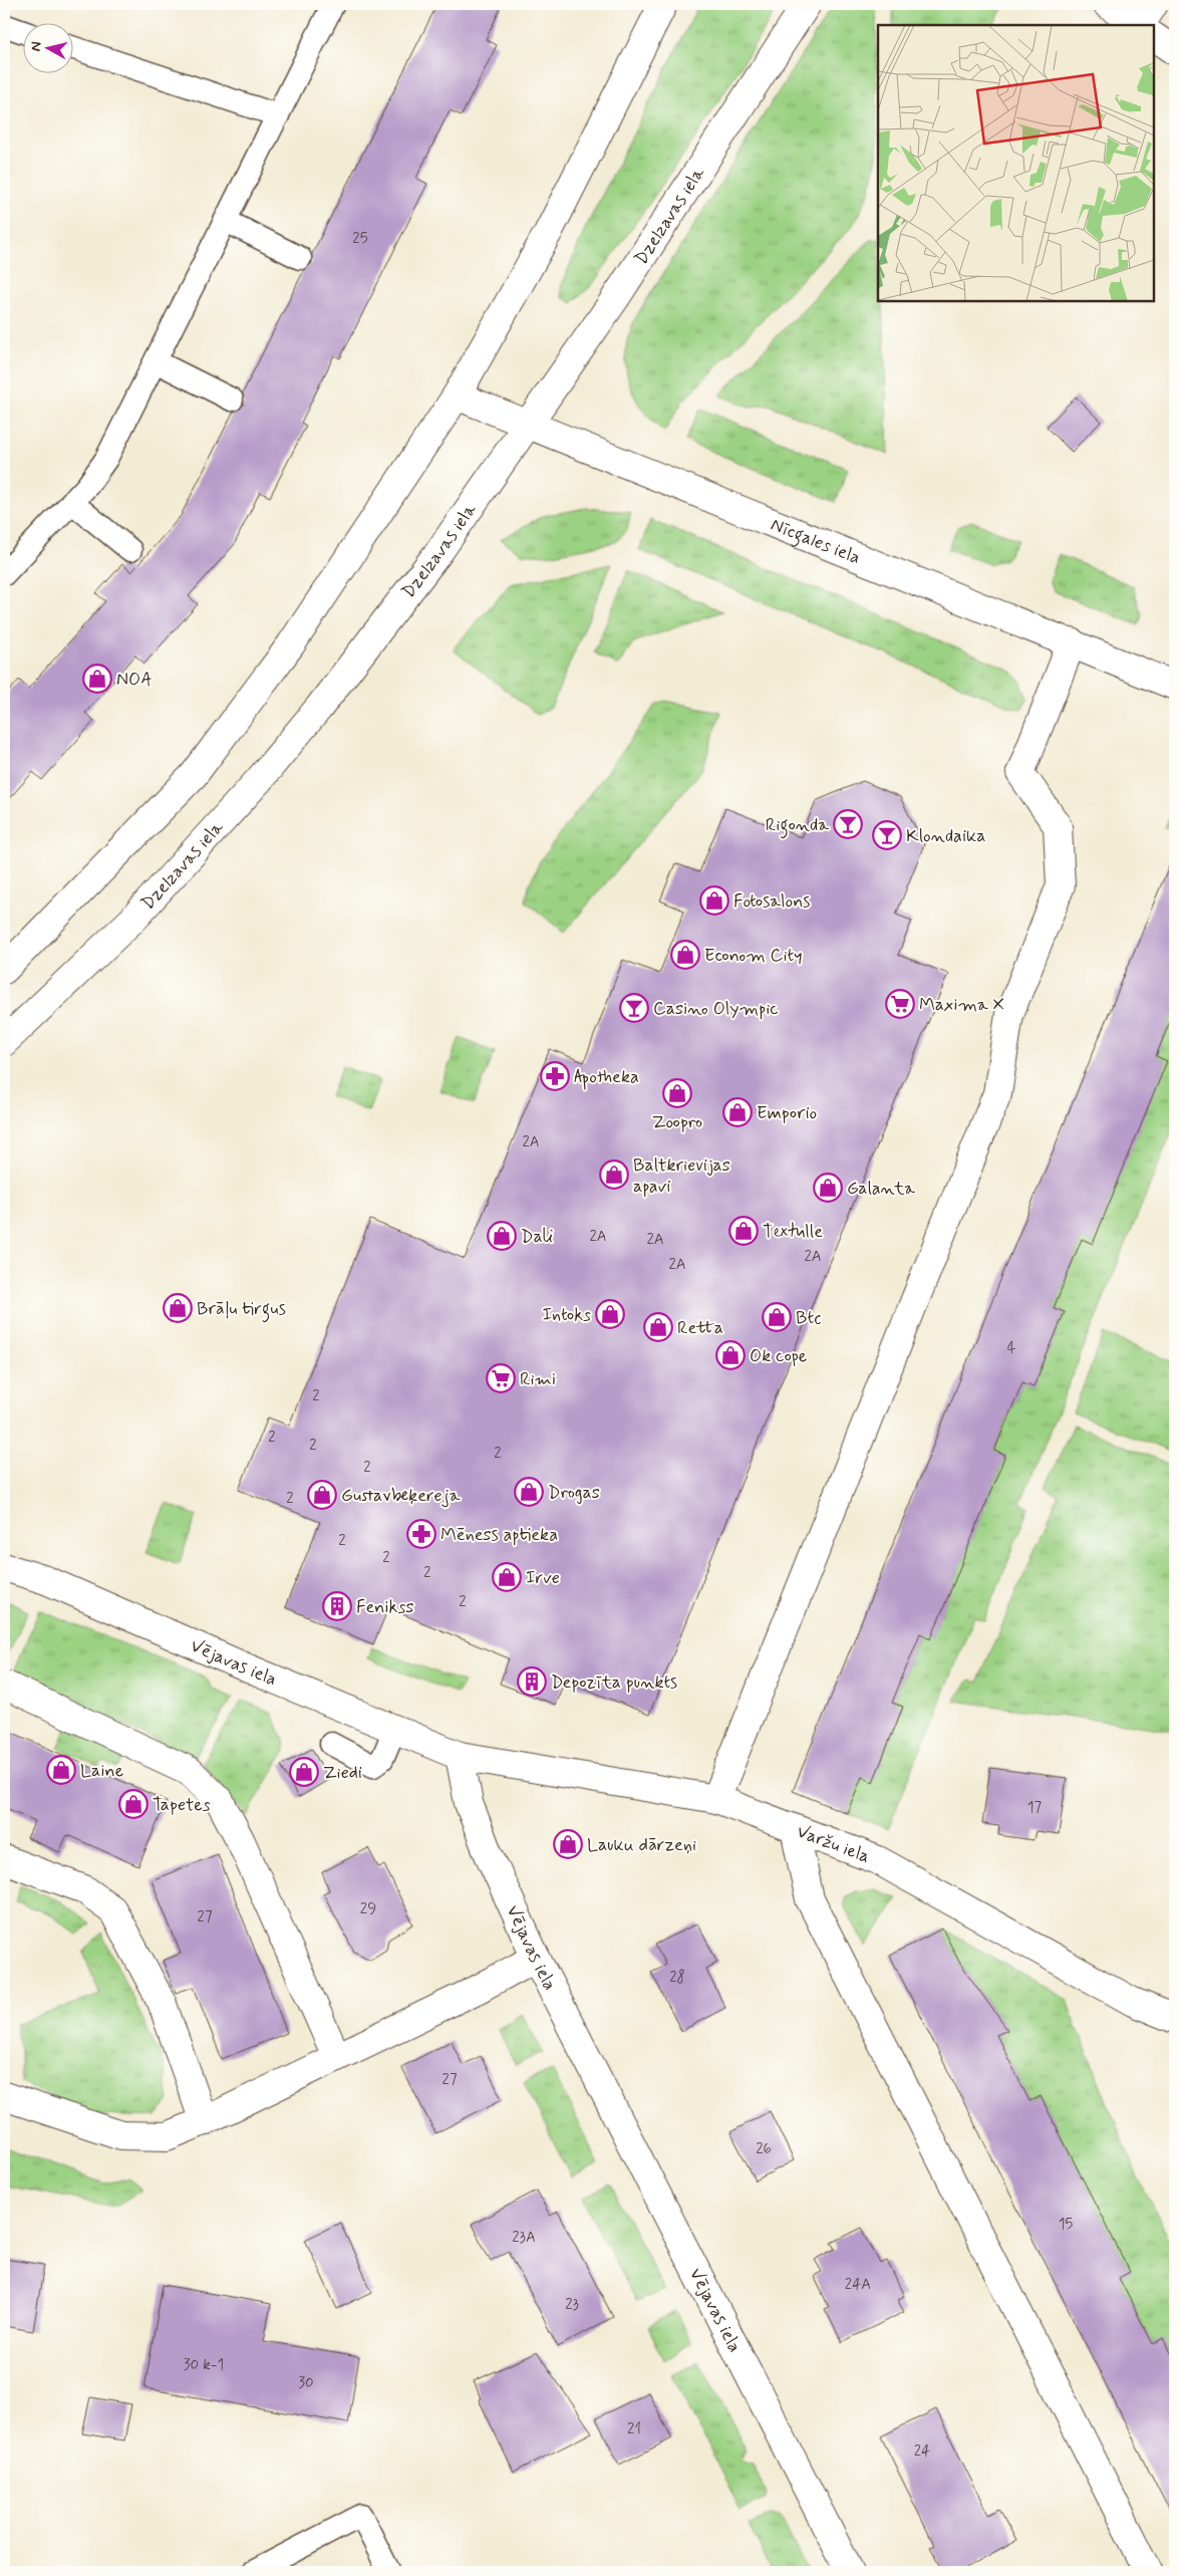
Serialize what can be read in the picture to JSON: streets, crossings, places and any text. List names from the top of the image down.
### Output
{
  "streets": {
    "street": [
      "Dzelzavas iela",
      "Nīcgales iela",
      "Vējavas iela",
      "Varžu iela"
    ]
  },
  "crossings": [
    ["Dzelzavas iela", "Nīcgales iela"],
    ["Vējavas iela", "Varžu iela"]
  ],
  "places": {
    "shop": [
      "NOA",
      "Fotosalons",
      "Econom City",
      "Zoopro",
      "Emporio",
      "Baltkrievijas apavi",
      "Galanta",
      "Textulle",
      "Dali",
      "Brāļu tirgus",
      "Intoks",
      "Btc",
      "Retta",
      "Ok cope",
      "Drogas",
      "Gustavbeķereja",
      "Irve",
      "Laine",
      "Ziedi",
      "Tapetes",
      "Lauku dārzeņi"
    ],
    "bar": ["Rigonda", "Klondaika", "Casino Olympic"],
    "supermarket": ["Maxima X", "Rimi"],
    "pharmacy": ["Apotheka", "Mēness aptieka"],
    "building": ["Fenikss", "Depozīta punkts"]
  },
  "house_numbers": [
    "25",
    "2A",
    "2A",
    "2A",
    "2A",
    "2A",
    "4",
    "2",
    "2",
    "2",
    "2",
    "2",
    "2",
    "2",
    "2",
    "2",
    "2",
    "17",
    "29",
    "27",
    "28",
    "27",
    "26",
    "15",
    "23A",
    "24A",
    "23",
    "30 k-1",
    "30",
    "21",
    "24"
  ],
  "north": "left"
}
